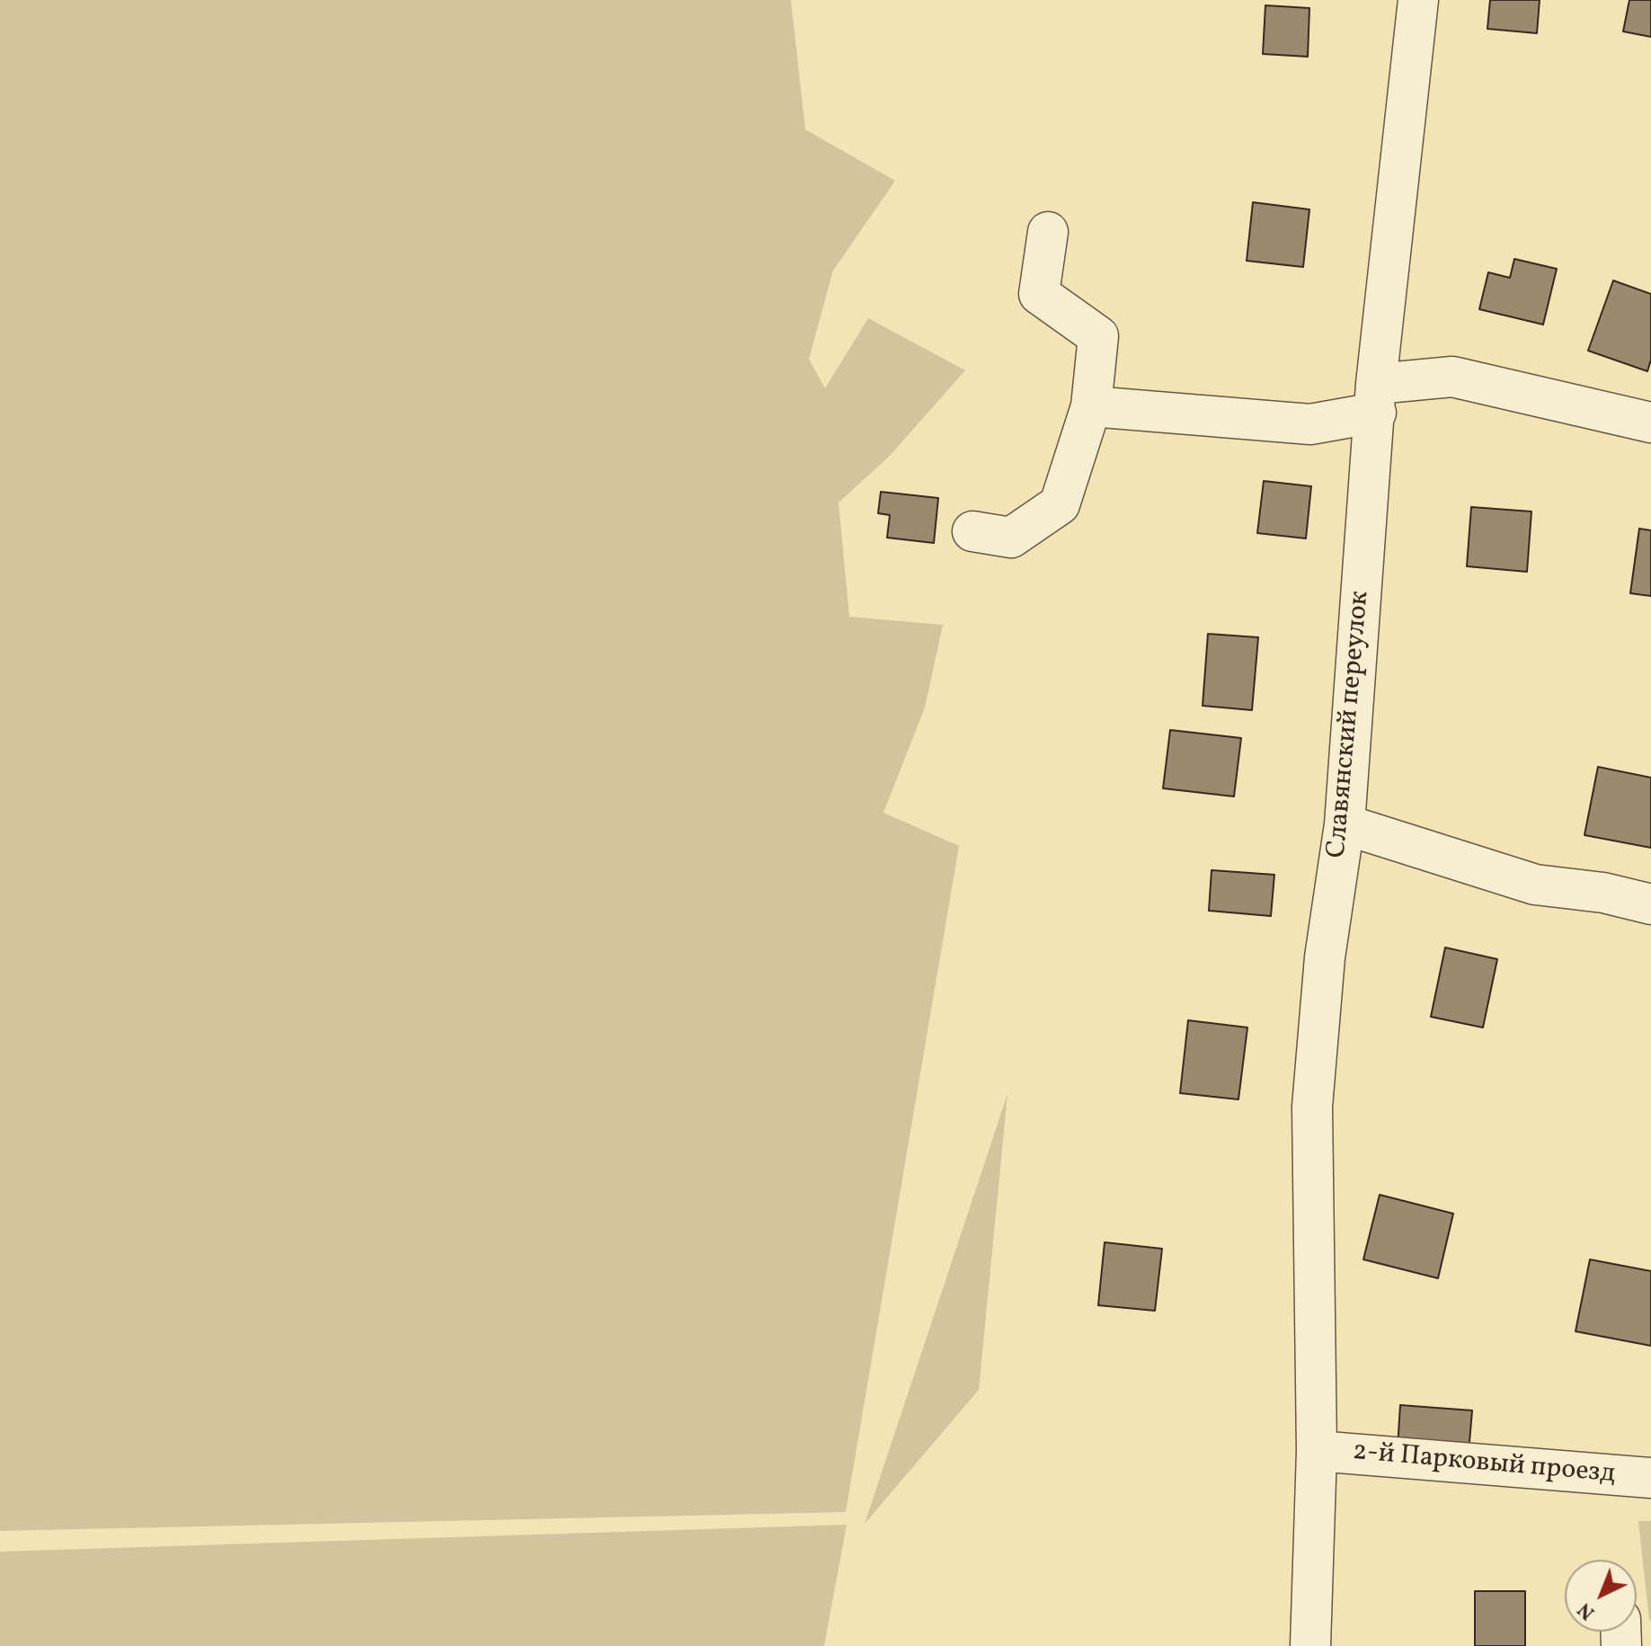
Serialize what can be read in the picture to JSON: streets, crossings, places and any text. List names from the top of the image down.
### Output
{
  "streets": {
    "street": ["Славянский переулок", "2-й Парковый проезд"]
  },
  "crossings": [
    ["Славянский переулок", "2-й Парковый проезд"]
  ],
  "north": "bottom left"
}
